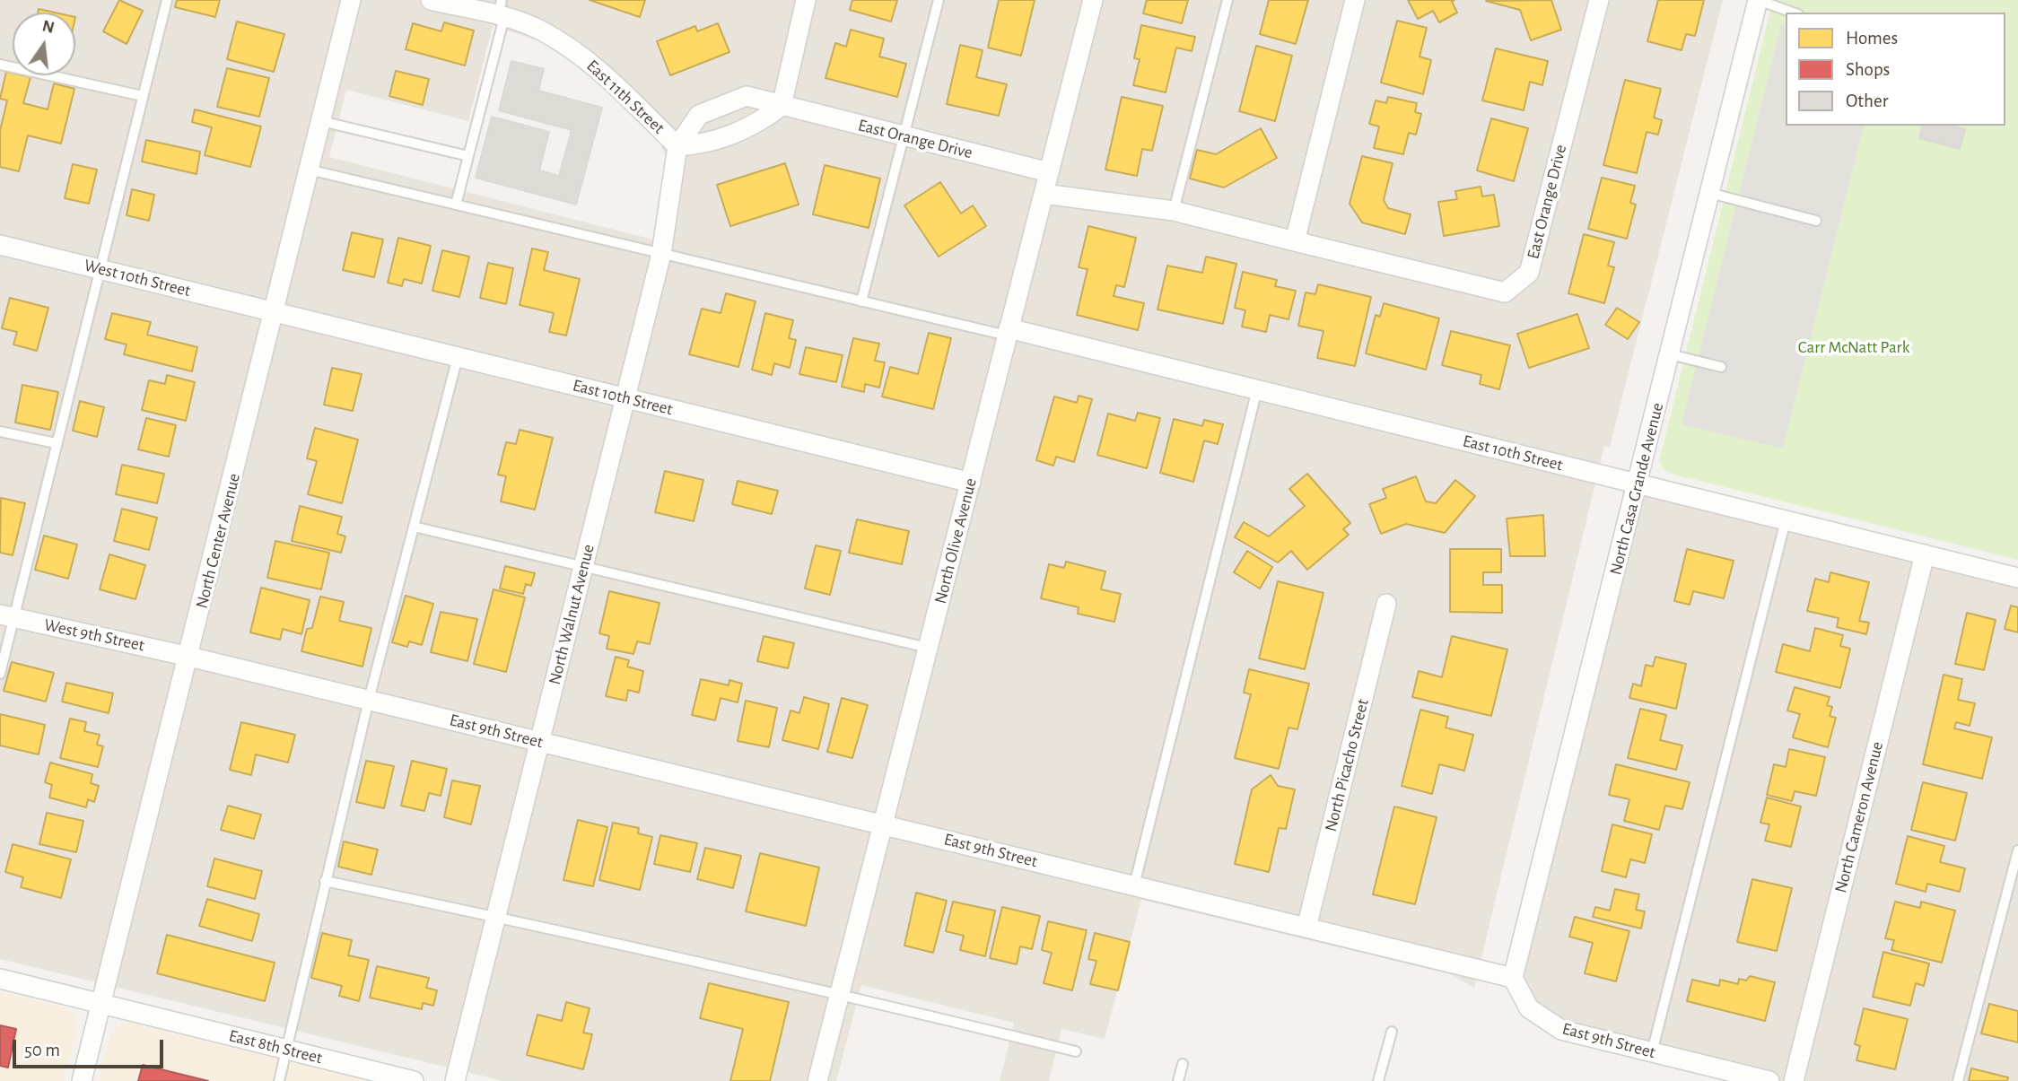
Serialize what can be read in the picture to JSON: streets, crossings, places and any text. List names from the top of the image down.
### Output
{
  "streets": {
    "street": [
      "East 11th Street",
      "East Orange Drive",
      "West 10th Street",
      "East 10th Street",
      "North Casa Grande Avenue",
      "North Center Avenue",
      "North Olive Avenue",
      "North Walnut Avenue",
      "West 9th Street",
      "East 9th Street",
      "North Picacho Street",
      "North Cameron Avenue",
      "East 8th Street"
    ]
  },
  "crossings": [
    ["East 11th Street", "East Orange Drive"],
    ["East 11th Street", "North Walnut Avenue"],
    ["East Orange Drive", "North Olive Avenue"],
    ["East Orange Drive", "North Walnut Avenue"],
    ["West 10th Street", "East 10th Street"],
    ["West 10th Street", "North Center Avenue"],
    ["East 10th Street", "North Casa Grande Avenue"],
    ["East 10th Street", "North Center Avenue"],
    ["East 10th Street", "North Olive Avenue"],
    ["East 10th Street", "North Walnut Avenue"],
    ["East 10th Street", "North Cameron Avenue"],
    ["North Casa Grande Avenue", "East 9th Street"],
    ["North Center Avenue", "West 9th Street"],
    ["North Center Avenue", "East 9th Street"],
    ["North Center Avenue", "East 8th Street"],
    ["North Olive Avenue", "East 9th Street"],
    ["North Walnut Avenue", "East 9th Street"],
    ["West 9th Street", "East 9th Street"],
    ["East 9th Street", "North Picacho Street"]
  ],
  "parks": ["Carr McNatt Park"],
  "legend": ["Homes", "Shops", "Other"],
  "scale_bar": "50 m",
  "north": "top"
}
